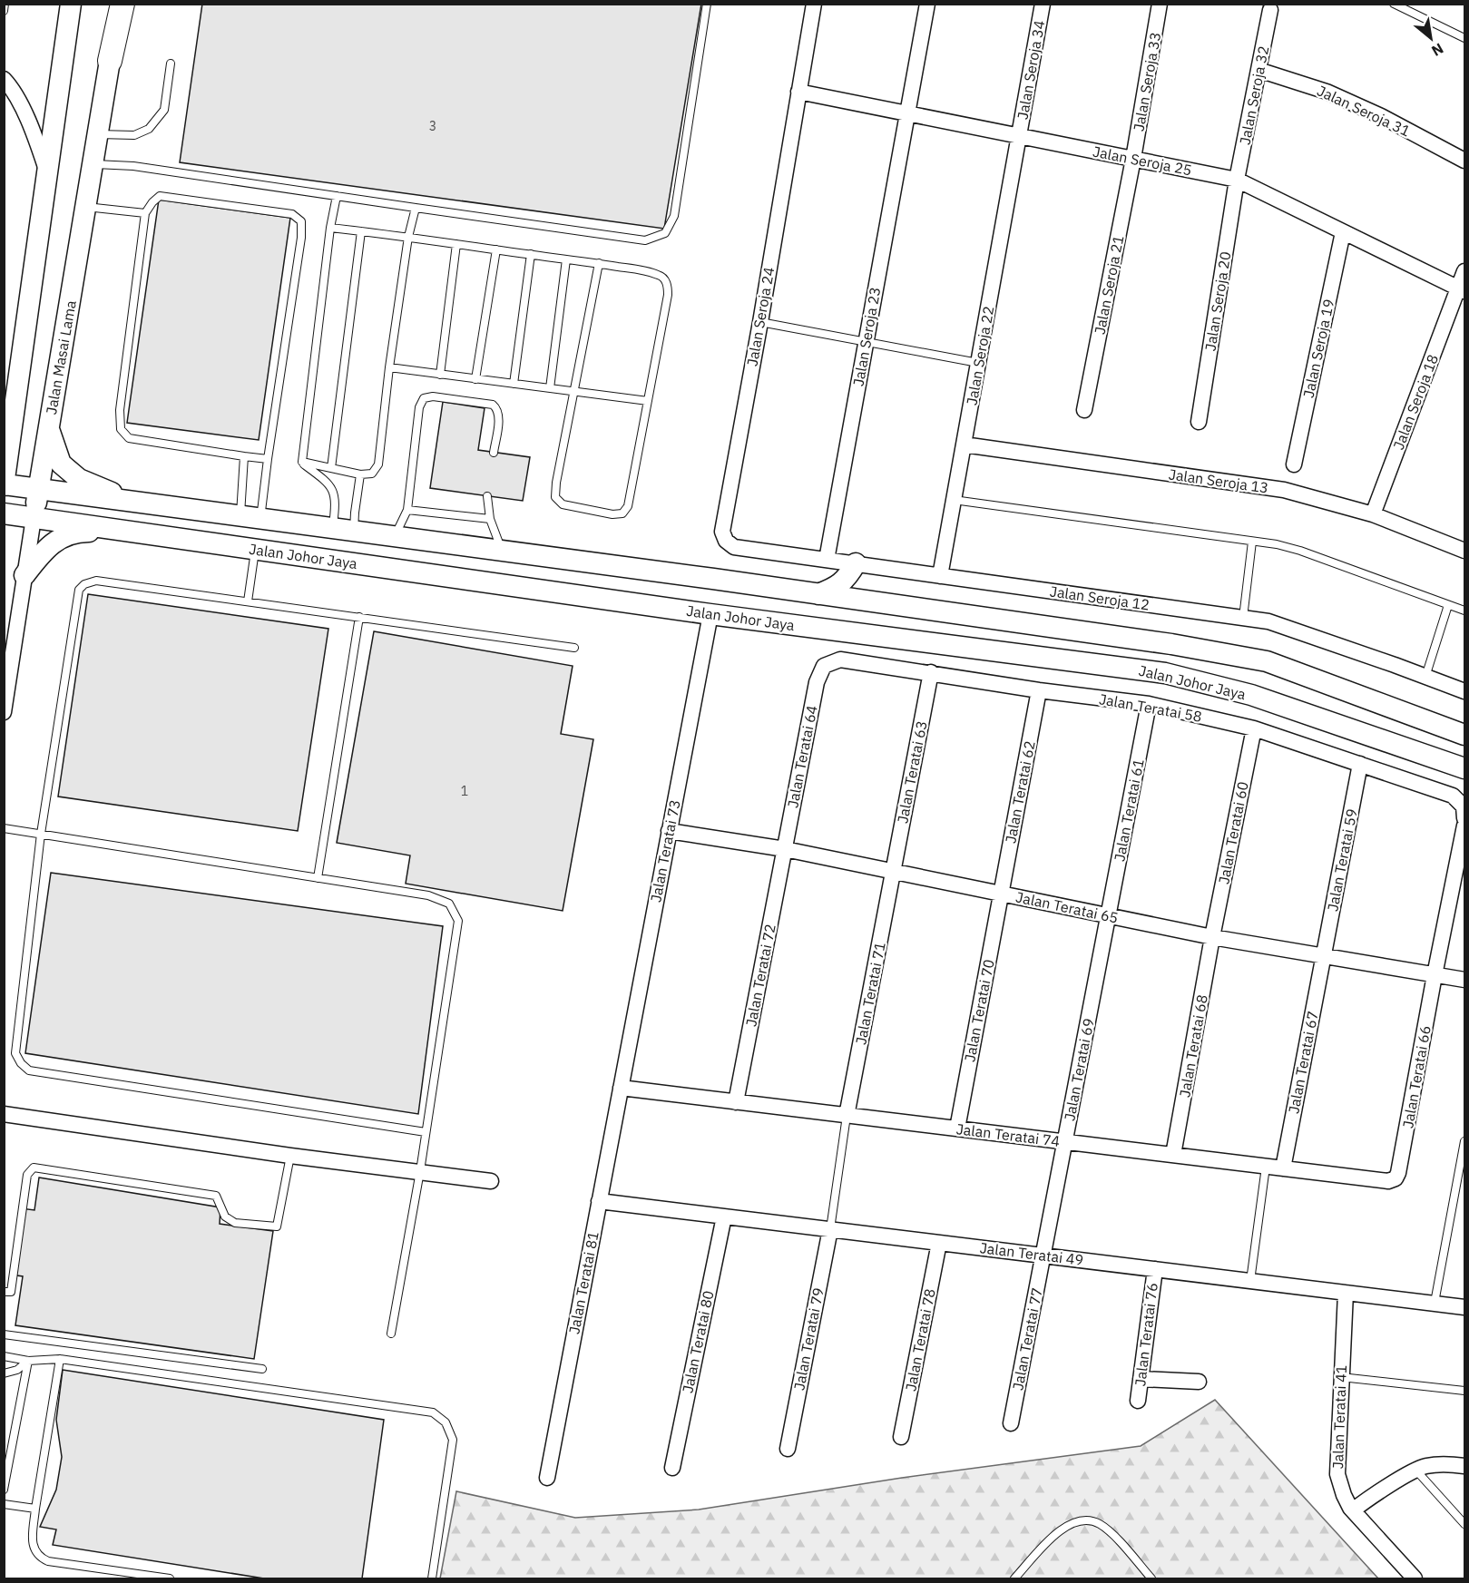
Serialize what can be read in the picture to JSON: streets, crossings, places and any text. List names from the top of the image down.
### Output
{
  "streets": {
    "main road": ["Jalan Masai Lama", "Jalan Johor Jaya"],
    "street": [
      "Jalan Seroja 34",
      "Jalan Seroja 33",
      "Jalan Seroja 32",
      "Jalan Seroja 31",
      "Jalan Seroja 25",
      "Jalan Seroja 21",
      "Jalan Seroja 20",
      "Jalan Seroja 24",
      "Jalan Seroja 23",
      "Jalan Seroja 19",
      "Jalan Seroja 22",
      "Jalan Seroja 18",
      "Jalan Seroja 13",
      "Jalan Seroja 12",
      "Jalan Teratai 58",
      "Jalan Teratai 64",
      "Jalan Teratai 63",
      "Jalan Teratai 62",
      "Jalan Teratai 61",
      "Jalan Teratai 60",
      "Jalan Teratai 73",
      "Jalan Teratai 59",
      "Jalan Teratai 65",
      "Jalan Teratai 72",
      "Jalan Teratai 71",
      "Jalan Teratai 70",
      "Jalan Teratai 68",
      "Jalan Teratai 67",
      "Jalan Teratai 69",
      "Jalan Teratai 66",
      "Jalan Teratai 74",
      "Jalan Teratai 49",
      "Jalan Teratai 81",
      "Jalan Teratai 76",
      "Jalan Teratai 79",
      "Jalan Teratai 77",
      "Jalan Teratai 78",
      "Jalan Teratai 80",
      "Jalan Teratai 41"
    ]
  },
  "crossings": [
    ["Jalan Seroja 34", "Jalan Seroja 25"],
    ["Jalan Seroja 34", "Jalan Seroja 22"],
    ["Jalan Seroja 33", "Jalan Seroja 25"],
    ["Jalan Seroja 33", "Jalan Seroja 21"],
    ["Jalan Seroja 32", "Jalan Seroja 31"],
    ["Jalan Seroja 32", "Jalan Seroja 25"],
    ["Jalan Seroja 32", "Jalan Seroja 20"],
    ["Jalan Seroja 25", "Jalan Seroja 21"],
    ["Jalan Seroja 25", "Jalan Seroja 20"],
    ["Jalan Seroja 25", "Jalan Seroja 24"],
    ["Jalan Seroja 25", "Jalan Seroja 23"],
    ["Jalan Seroja 25", "Jalan Seroja 19"],
    ["Jalan Seroja 25", "Jalan Seroja 22"],
    ["Jalan Seroja 25", "Jalan Seroja 18"],
    ["Jalan Seroja 24", "Jalan Seroja 12"],
    ["Jalan Seroja 23", "Jalan Seroja 12"],
    ["Jalan Seroja 22", "Jalan Seroja 13"],
    ["Jalan Seroja 22", "Jalan Seroja 12"],
    ["Jalan Masai Lama", "Jalan Johor Jaya"],
    ["Jalan Seroja 18", "Jalan Seroja 13"],
    ["Jalan Johor Jaya", "Jalan Teratai 73"],
    ["Jalan Teratai 58", "Jalan Teratai 64"],
    ["Jalan Teratai 58", "Jalan Teratai 63"],
    ["Jalan Teratai 58", "Jalan Teratai 62"],
    ["Jalan Teratai 58", "Jalan Teratai 61"],
    ["Jalan Teratai 58", "Jalan Teratai 60"],
    ["Jalan Teratai 58", "Jalan Teratai 59"],
    ["Jalan Teratai 64", "Jalan Teratai 65"],
    ["Jalan Teratai 64", "Jalan Teratai 72"],
    ["Jalan Teratai 63", "Jalan Teratai 65"],
    ["Jalan Teratai 63", "Jalan Teratai 71"],
    ["Jalan Teratai 62", "Jalan Teratai 65"],
    ["Jalan Teratai 62", "Jalan Teratai 70"],
    ["Jalan Teratai 61", "Jalan Teratai 65"],
    ["Jalan Teratai 61", "Jalan Teratai 69"],
    ["Jalan Teratai 60", "Jalan Teratai 65"],
    ["Jalan Teratai 60", "Jalan Teratai 68"],
    ["Jalan Teratai 73", "Jalan Teratai 65"],
    ["Jalan Teratai 73", "Jalan Teratai 74"],
    ["Jalan Teratai 73", "Jalan Teratai 81"],
    ["Jalan Teratai 59", "Jalan Teratai 65"],
    ["Jalan Teratai 59", "Jalan Teratai 67"],
    ["Jalan Teratai 65", "Jalan Teratai 72"],
    ["Jalan Teratai 65", "Jalan Teratai 71"],
    ["Jalan Teratai 65", "Jalan Teratai 70"],
    ["Jalan Teratai 65", "Jalan Teratai 68"],
    ["Jalan Teratai 65", "Jalan Teratai 67"],
    ["Jalan Teratai 65", "Jalan Teratai 69"],
    ["Jalan Teratai 65", "Jalan Teratai 66"],
    ["Jalan Teratai 72", "Jalan Teratai 74"],
    ["Jalan Teratai 71", "Jalan Teratai 74"],
    ["Jalan Teratai 70", "Jalan Teratai 74"],
    ["Jalan Teratai 68", "Jalan Teratai 74"],
    ["Jalan Teratai 67", "Jalan Teratai 74"],
    ["Jalan Teratai 69", "Jalan Teratai 74"],
    ["Jalan Teratai 69", "Jalan Teratai 49"],
    ["Jalan Teratai 69", "Jalan Teratai 77"],
    ["Jalan Teratai 66", "Jalan Teratai 74"],
    ["Jalan Teratai 74", "Jalan Teratai 81"],
    ["Jalan Teratai 49", "Jalan Teratai 81"],
    ["Jalan Teratai 49", "Jalan Teratai 76"],
    ["Jalan Teratai 49", "Jalan Teratai 79"],
    ["Jalan Teratai 49", "Jalan Teratai 77"],
    ["Jalan Teratai 49", "Jalan Teratai 78"],
    ["Jalan Teratai 49", "Jalan Teratai 80"],
    ["Jalan Teratai 49", "Jalan Teratai 41"]
  ],
  "house_numbers": ["3", "1"],
  "north": "bottom right"
}
